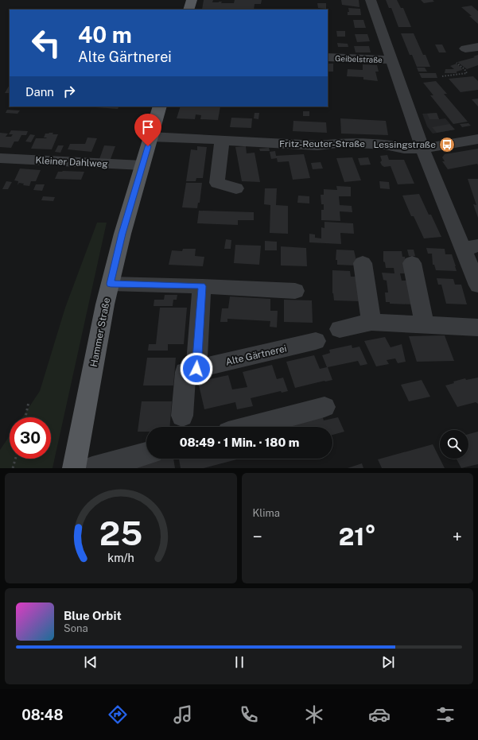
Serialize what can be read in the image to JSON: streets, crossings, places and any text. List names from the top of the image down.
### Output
{
  "streets": {
    "main road": ["Hammer Straße"],
    "street": [
      "Geibelstraße",
      "Fritz-Reuter-Straße",
      "Kleiner Dahlweg",
      "Alte Gärtnerei"
    ]
  },
  "crossings": [
    ["Fritz-Reuter-Straße", "Hammer Straße"],
    ["Kleiner Dahlweg", "Hammer Straße"]
  ],
  "places": {
    "bus stop": ["Lessingstraße"]
  },
  "page": {
    "turn": ["40 m", "Alte Gärtnerei"],
    "then": "Dann",
    "limit": "30",
    "trip": "08:49 · 1 Min. · 180 m",
    "tile": "Klima",
    "heat": ["−", "21°", "+"],
    "song": ["Blue Orbit", "Sona"],
    "tabs": "08:48",
    "gauge": ["25", "km/h"]
  }
}
